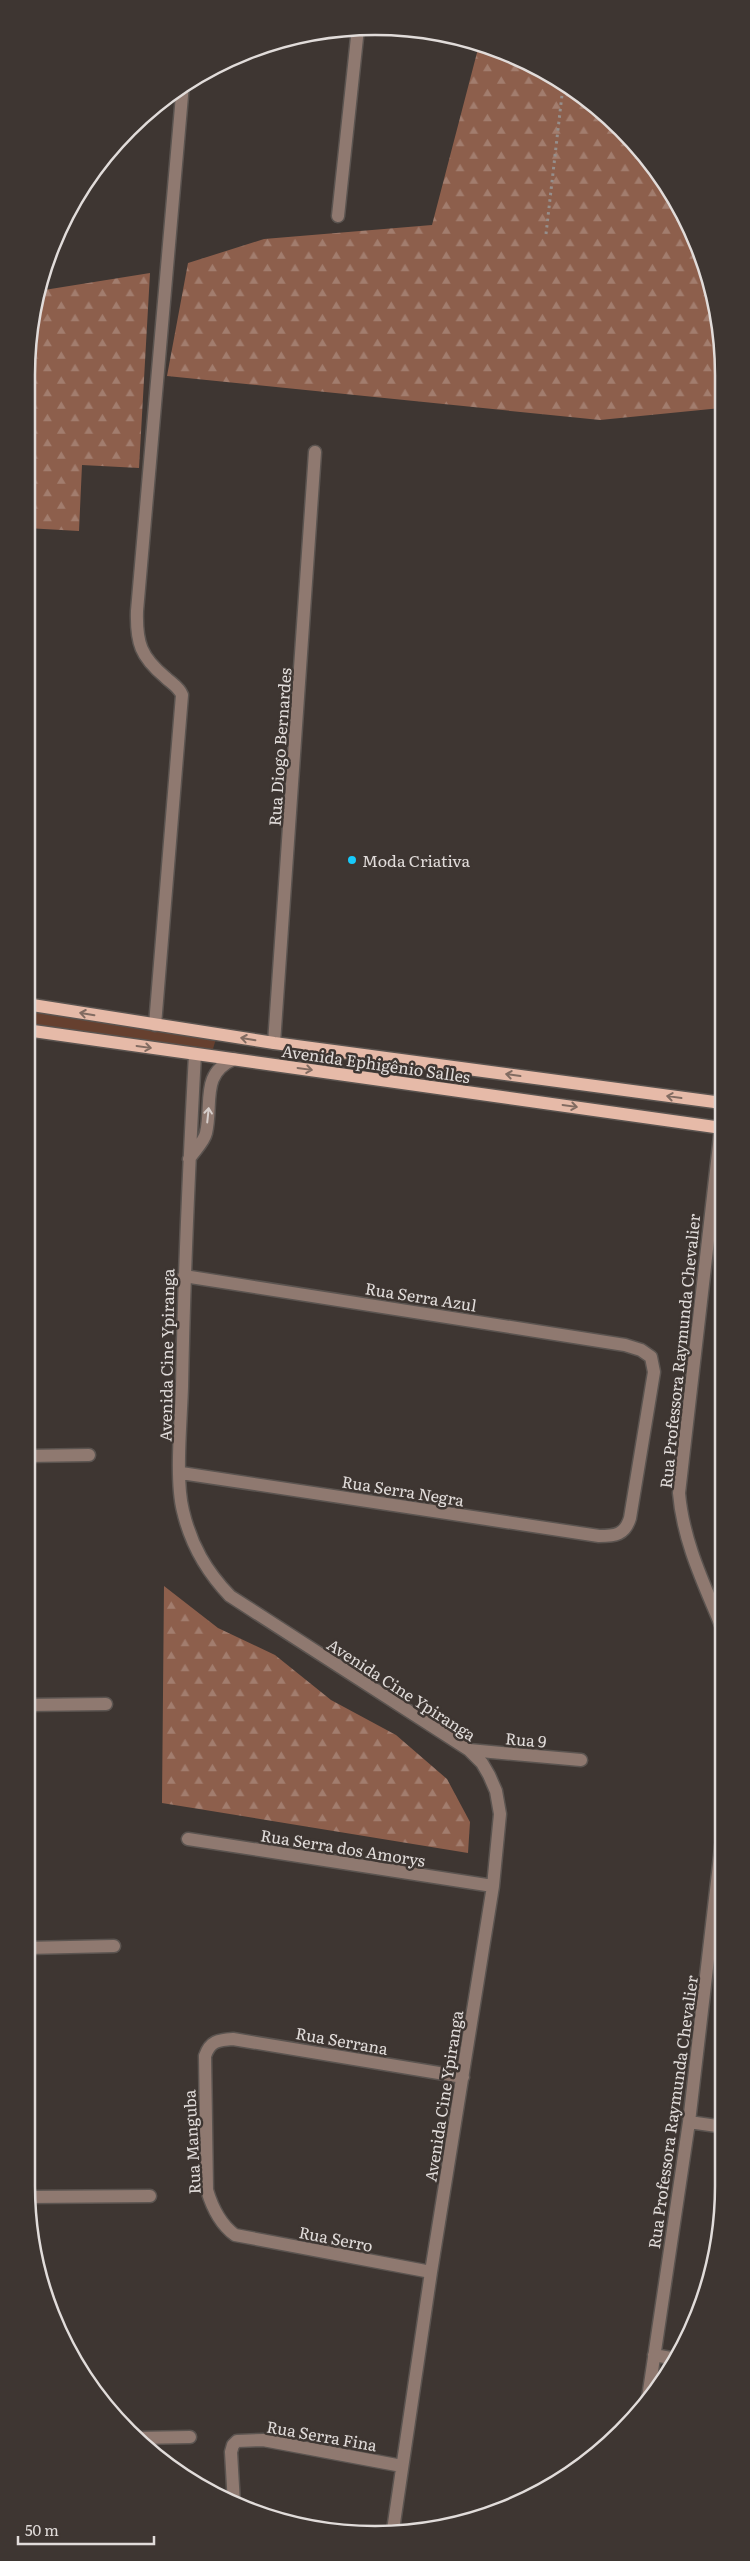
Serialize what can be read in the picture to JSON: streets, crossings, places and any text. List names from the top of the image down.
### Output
{
  "streets": {
    "main road": ["Avenida Ephigênio Salles"],
    "street": [
      "Rua Diogo Bernardes",
      "Rua Serra Azul",
      "Rua Professora Raymunda Chevalier",
      "Avenida Cine Ypiranga",
      "Rua Serra Negra",
      "Rua 9",
      "Rua Serra dos Amorys",
      "Rua Serrana",
      "Rua Manguba",
      "Rua Serro",
      "Rua Serra Fina"
    ]
  },
  "crossings": [
    ["Rua Diogo Bernardes", "Avenida Ephigênio Salles"],
    ["Avenida Ephigênio Salles", "Avenida Cine Ypiranga"],
    ["Rua Serra Azul", "Avenida Cine Ypiranga"],
    ["Rua Serra Azul", "Rua Serra Negra"],
    ["Avenida Cine Ypiranga", "Rua Serra Negra"],
    ["Avenida Cine Ypiranga", "Rua 9"],
    ["Avenida Cine Ypiranga", "Rua Serra dos Amorys"],
    ["Avenida Cine Ypiranga", "Rua Serrana"],
    ["Avenida Cine Ypiranga", "Rua Serro"],
    ["Avenida Cine Ypiranga", "Rua Serra Fina"],
    ["Rua Serrana", "Rua Manguba"],
    ["Rua Manguba", "Rua Serro"]
  ],
  "places": ["Moda Criativa"],
  "scale_bar": "50 m"
}
